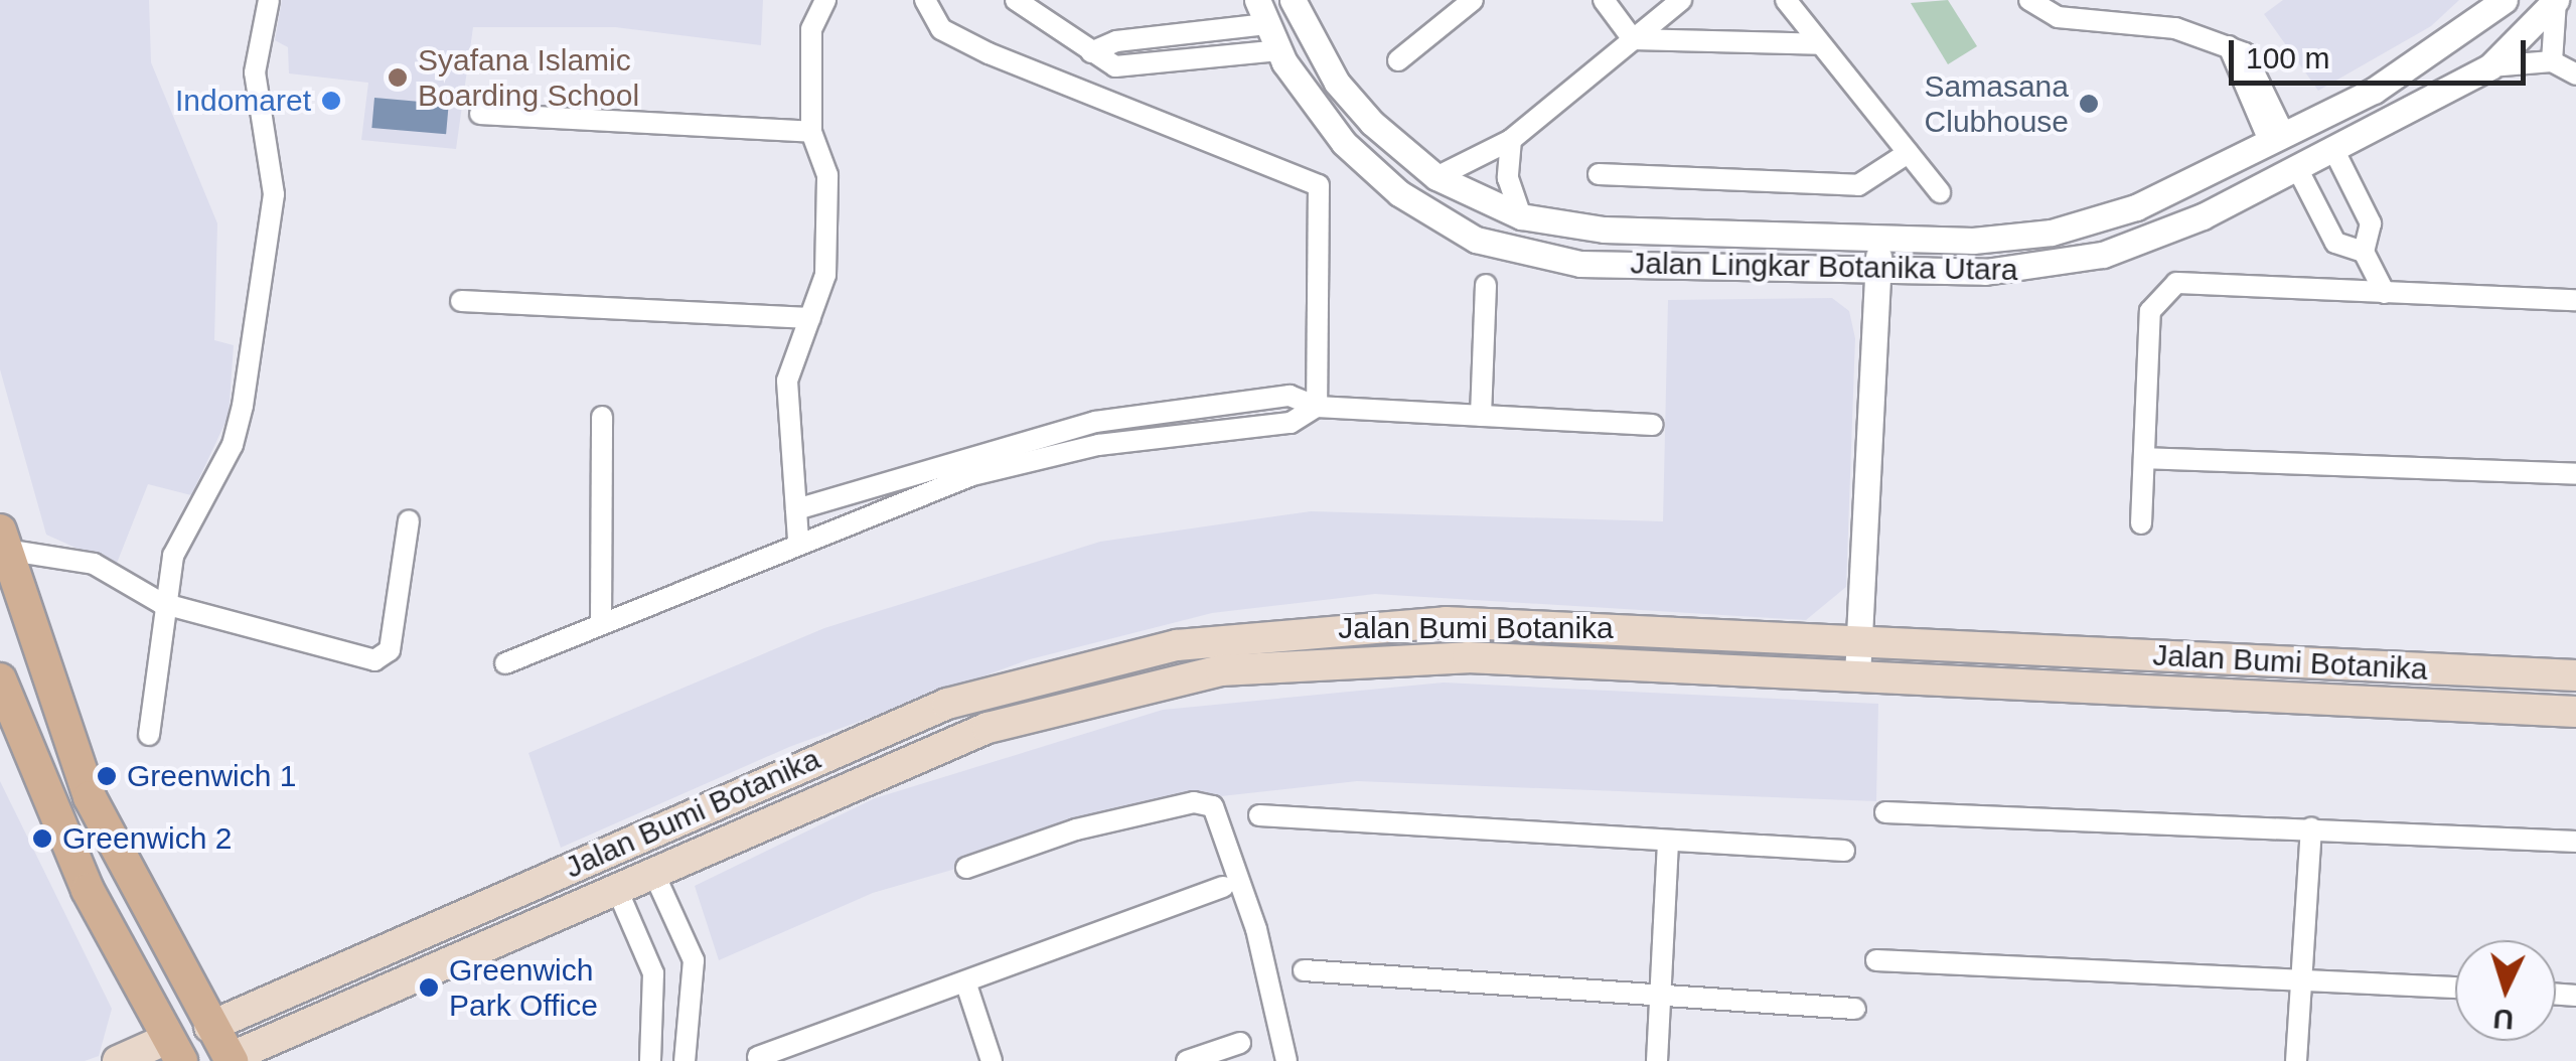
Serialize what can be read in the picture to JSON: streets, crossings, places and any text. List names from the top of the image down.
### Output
{
  "streets": {
    "main road": ["Jalan Bumi Botanika"],
    "street": ["Jalan Lingkar Botanika Utara"]
  },
  "places": [
    "Syafana Islamic Boarding School",
    "Indomaret",
    "Samasana Clubhouse",
    "Greenwich 1",
    "Greenwich 2",
    "Greenwich Park Office"
  ],
  "scale_bar": "100 m",
  "north": "bottom"
}
